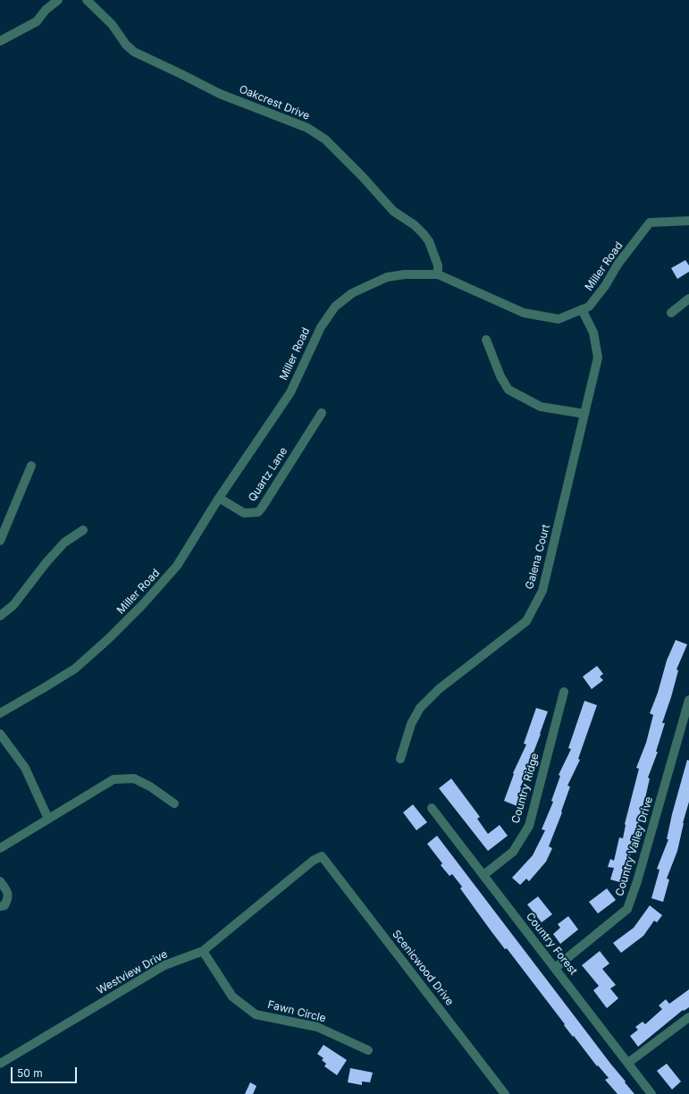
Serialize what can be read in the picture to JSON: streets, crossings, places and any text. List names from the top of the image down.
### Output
{
  "streets": {
    "street": [
      "Oakcrest Drive",
      "Miller Road",
      "Quartz Lane",
      "Galena Court",
      "Country Ridge",
      "Country Valley Drive",
      "Country Forest",
      "Scenicwood Drive",
      "Westview Drive",
      "Fawn Circle"
    ]
  },
  "crossings": [
    ["Oakcrest Drive", "Miller Road"],
    ["Miller Road", "Quartz Lane"],
    ["Miller Road", "Galena Court"],
    ["Country Ridge", "Country Forest"],
    ["Country Valley Drive", "Country Forest"],
    ["Scenicwood Drive", "Westview Drive"],
    ["Westview Drive", "Fawn Circle"]
  ],
  "scale_bar": "50 m"
}
